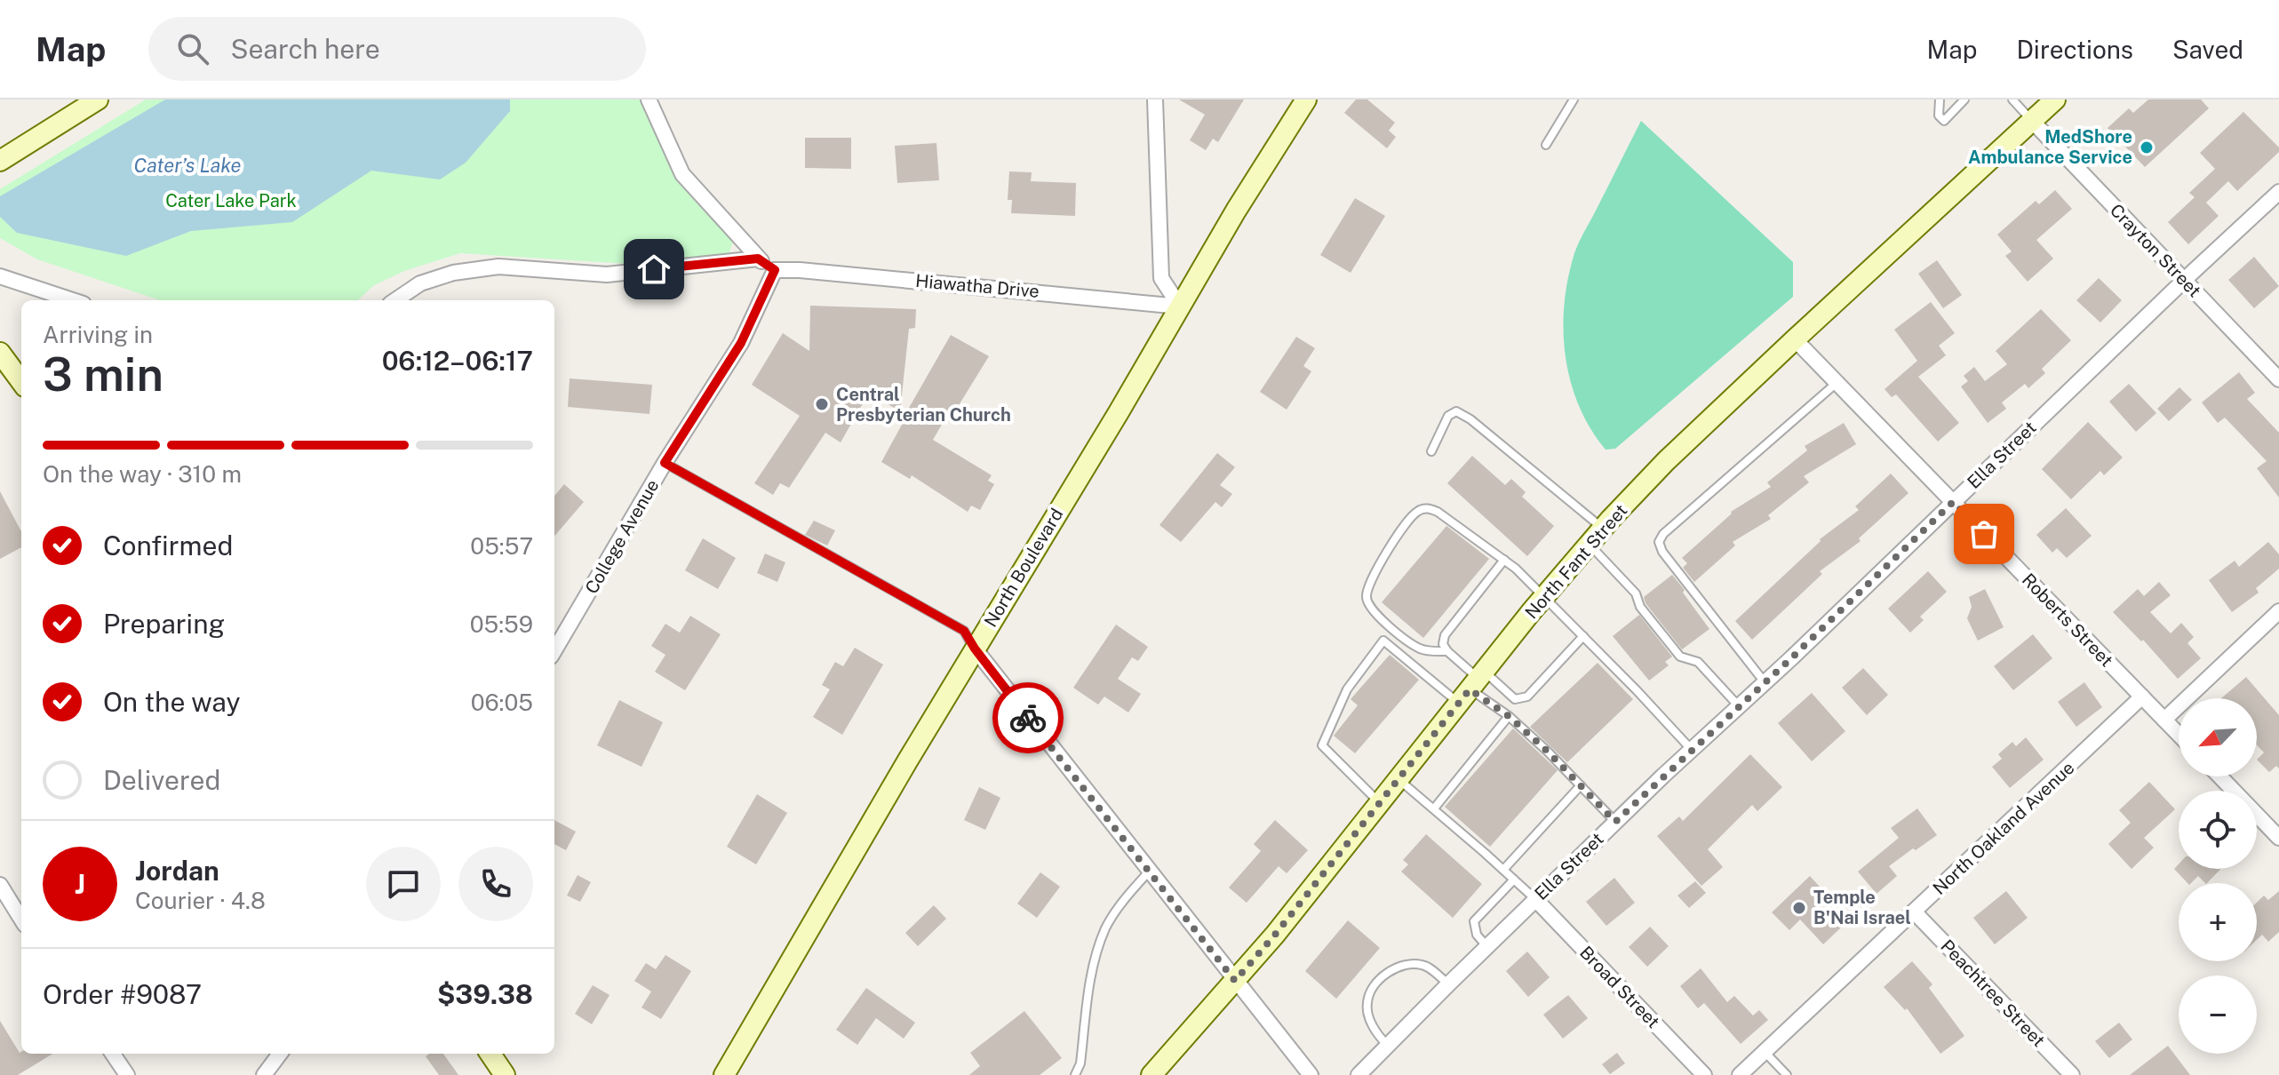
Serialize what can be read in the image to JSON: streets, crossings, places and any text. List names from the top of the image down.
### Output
{
  "streets": {
    "main road": ["North Fant Street", "North Boulevard"],
    "street": [
      "Crayton Street",
      "Hiawatha Drive",
      "Ella Street",
      "College Avenue",
      "Roberts Street",
      "North Oakland Avenue",
      "Broad Street",
      "Peachtree Street"
    ]
  },
  "crossings": [
    ["Crayton Street", "Ella Street"],
    ["Crayton Street", "North Fant Street"],
    ["Hiawatha Drive", "College Avenue"],
    ["Hiawatha Drive", "North Boulevard"],
    ["Ella Street", "Roberts Street"],
    ["Ella Street", "Broad Street"],
    ["North Fant Street", "Roberts Street"],
    ["Roberts Street", "North Oakland Avenue"],
    ["North Oakland Avenue", "Peachtree Street"]
  ],
  "water": ["Cater’s Lake"],
  "parks": ["Cater Lake Park"],
  "places": ["MedShore Ambulance Service", "Central Presbyterian Church", "Temple B'Nai Israel"],
  "north": "bottom left",
  "page": {
    "header": "Map",
    "search": "Search here",
    "nav": ["Map", "Directions", "Saved"],
    "heading": ["3 min", "Arriving in", "06:12–06:17"],
    "panel": [
      "Jordan",
      "Courier · 4.8",
      "Order #9087",
      "$39.38"
    ],
    "bar": "On the way · 310 m",
    "list": [
      ["Confirmed", "05:57"],
      ["Preparing", "05:59"],
      ["On the way", "06:05"],
      "Delivered"
    ],
    "map_buttons": ["+", "−"],
    "round": "J"
  }
}
